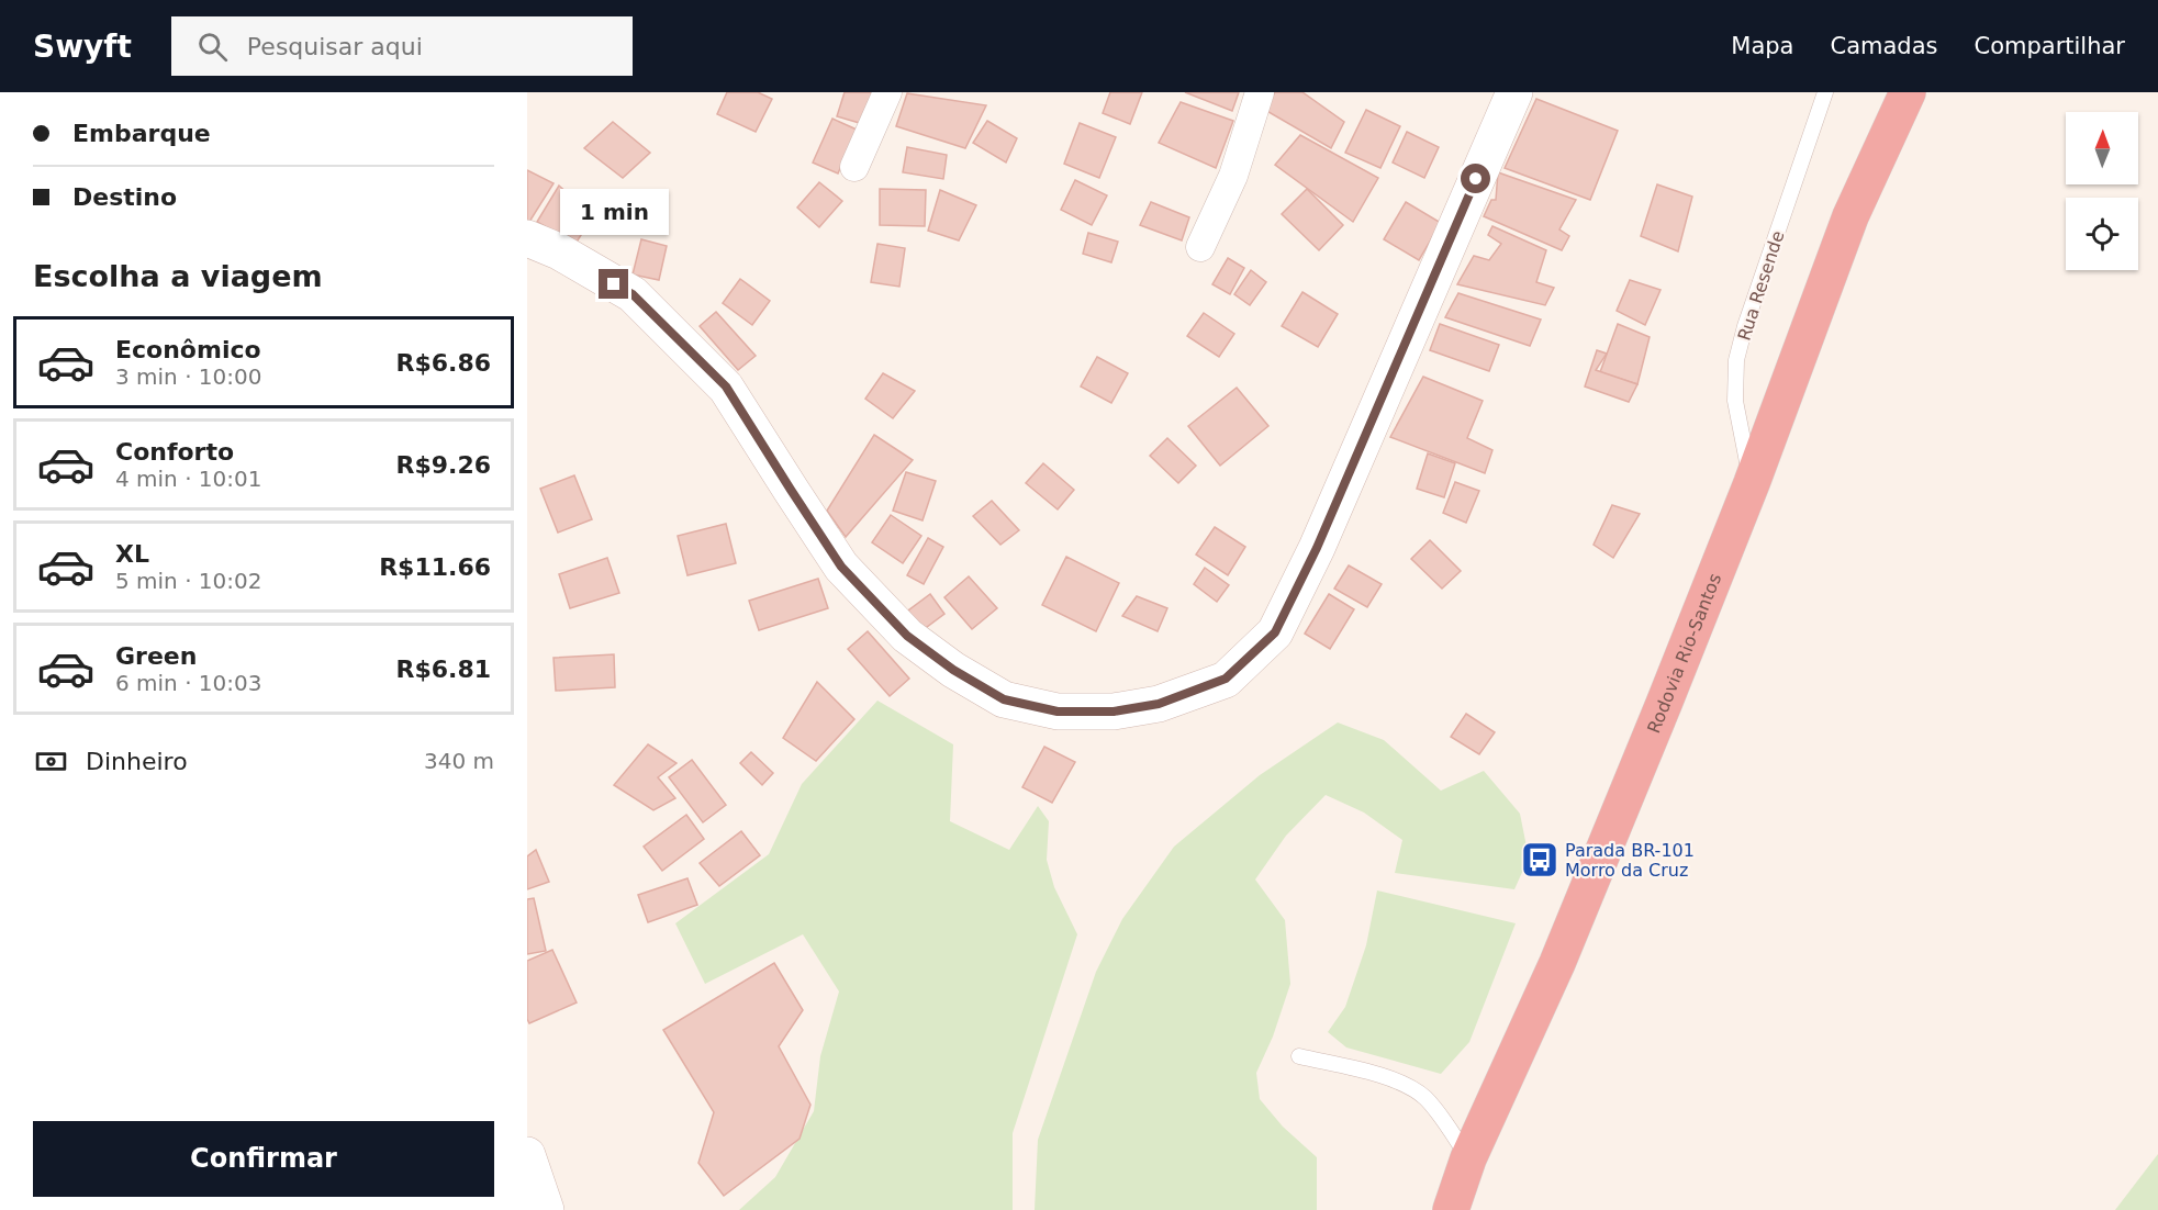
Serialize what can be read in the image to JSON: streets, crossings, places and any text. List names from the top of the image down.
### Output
{
  "streets": {
    "highway": ["Rodovia Rio-Santos"],
    "lane": ["Rua Resende"]
  },
  "crossings": [
    ["Rua Resende", "Rodovia Rio-Santos"]
  ],
  "places": {
    "bus stop": ["Parada BR-101 Morro da Cruz"]
  },
  "north": "top",
  "page": {
    "header": "Swyft",
    "search": "Pesquisar aqui",
    "nav": ["Mapa", "Camadas", "Compartilhar"],
    "banner": ["Embarque", "Destino"],
    "bubble": "1 min",
    "heading": "Escolha a viagem",
    "list": [
      {
        "name": "Econômico",
        "note": "3 min · 10:00",
        "value": "R$6.86"
      },
      {
        "name": "Conforto",
        "note": "4 min · 10:01",
        "value": "R$9.26"
      },
      {
        "name": "XL",
        "note": "5 min · 10:02",
        "value": "R$11.66"
      },
      {
        "name": "Green",
        "note": "6 min · 10:03",
        "value": "R$6.81"
      }
    ],
    "pay": ["Dinheiro", "340 m"],
    "buttons": "Confirmar"
  }
}
